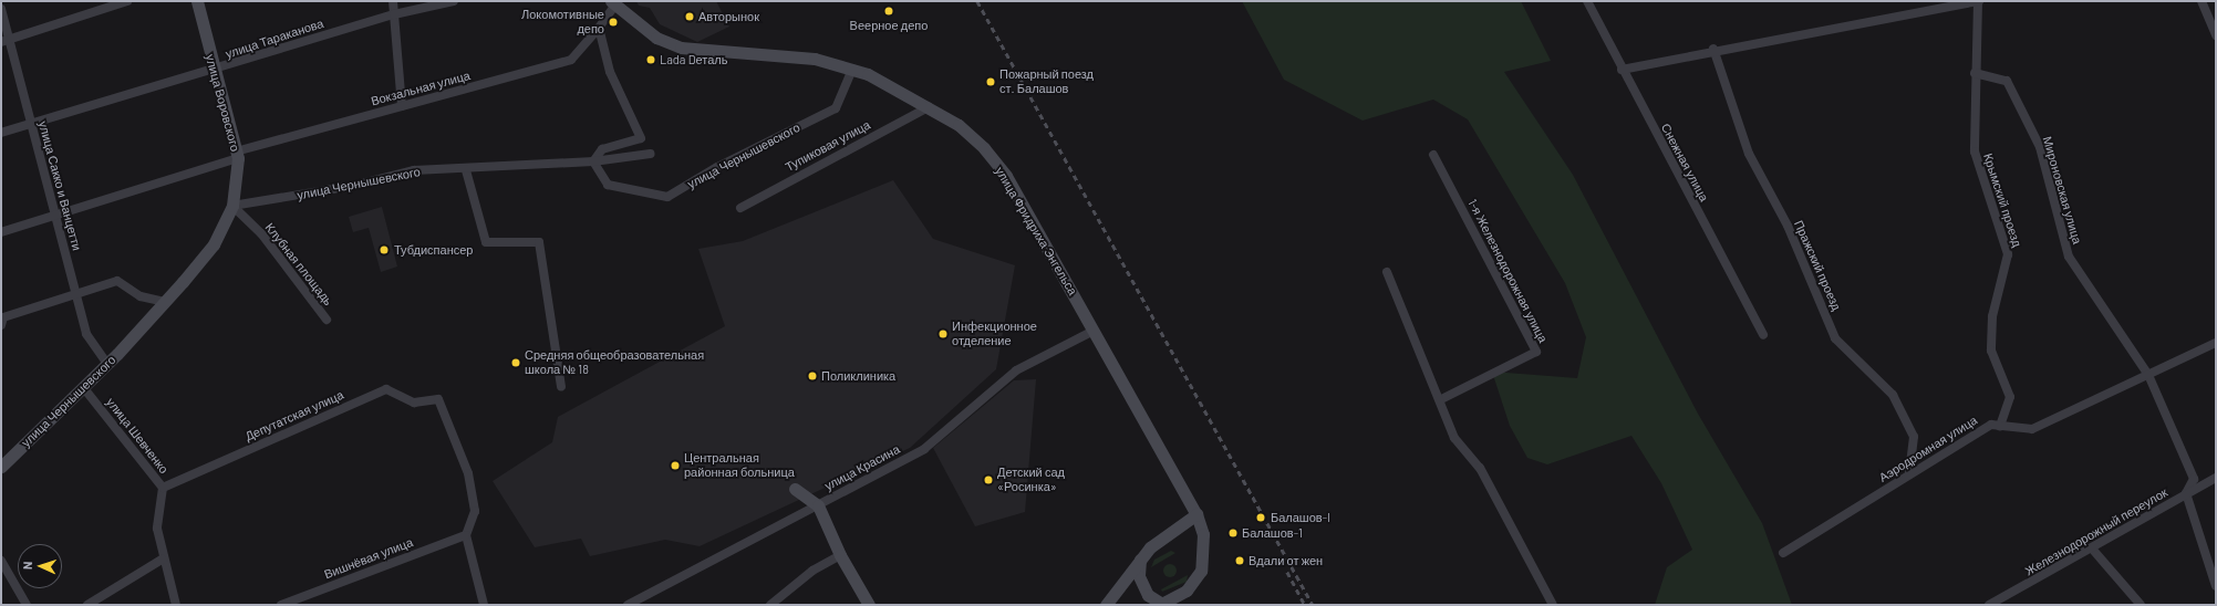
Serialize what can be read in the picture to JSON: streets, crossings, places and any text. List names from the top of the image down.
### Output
{
  "streets": {
    "main road": ["улица Воровского", "улица Чернышевского", "улица Фридриха Энгельса"],
    "street": [
      "улица Тараканова",
      "Вокзальная улица",
      "Тупиковая улица",
      "Снежная улица",
      "улица Сакко и Ванцетти",
      "Мироновская улица",
      "Крымский проезд",
      "Клубная площадь",
      "Пражский проезд",
      "1-я Железнодорожная улица",
      "Депутатская улица",
      "улица Шевченко",
      "Аэродромная улица",
      "улица Красина",
      "Железнодорожный переулок",
      "Вишнёвая улица"
    ]
  },
  "crossings": [
    ["улица Тараканова", "улица Воровского"],
    ["улица Тараканова", "улица Сакко и Ванцетти"],
    ["Вокзальная улица", "улица Воровского"],
    ["Вокзальная улица", "улица Сакко и Ванцетти"],
    ["Вокзальная улица", "улица Фридриха Энгельса"],
    ["улица Воровского", "улица Чернышевского"],
    ["улица Воровского", "Клубная площадь"],
    ["Тупиковая улица", "улица Фридриха Энгельса"],
    ["улица Чернышевского", "улица Сакко и Ванцетти"],
    ["улица Чернышевского", "улица Фридриха Энгельса"],
    ["улица Чернышевского", "Клубная площадь"],
    ["улица Чернышевского", "улица Шевченко"],
    ["Мироновская улица", "Крымский проезд"],
    ["Мироновская улица", "Аэродромная улица"],
    ["Мироновская улица", "Железнодорожный переулок"],
    ["Крымский проезд", "Аэродромная улица"],
    ["улица Фридриха Энгельса", "улица Красина"],
    ["Пражский проезд", "Аэродромная улица"],
    ["Депутатская улица", "улица Шевченко"],
    ["Депутатская улица", "Вишнёвая улица"]
  ],
  "places": [
    "Веерное депо",
    "Авторынок",
    "Локомотивные депо",
    "Lada Dеталь",
    "Пожарный поезд ст. Балашов",
    "Тубдиспансер",
    "Инфекционное отделение",
    "Средняя общеобразовательная школа № 18",
    "Поликлиника",
    "Центральная районная больница",
    "Детский сад «Росинка»",
    "Балашов-I",
    "Балашов-1",
    "Вдали от жен"
  ],
  "north": "left"
}
